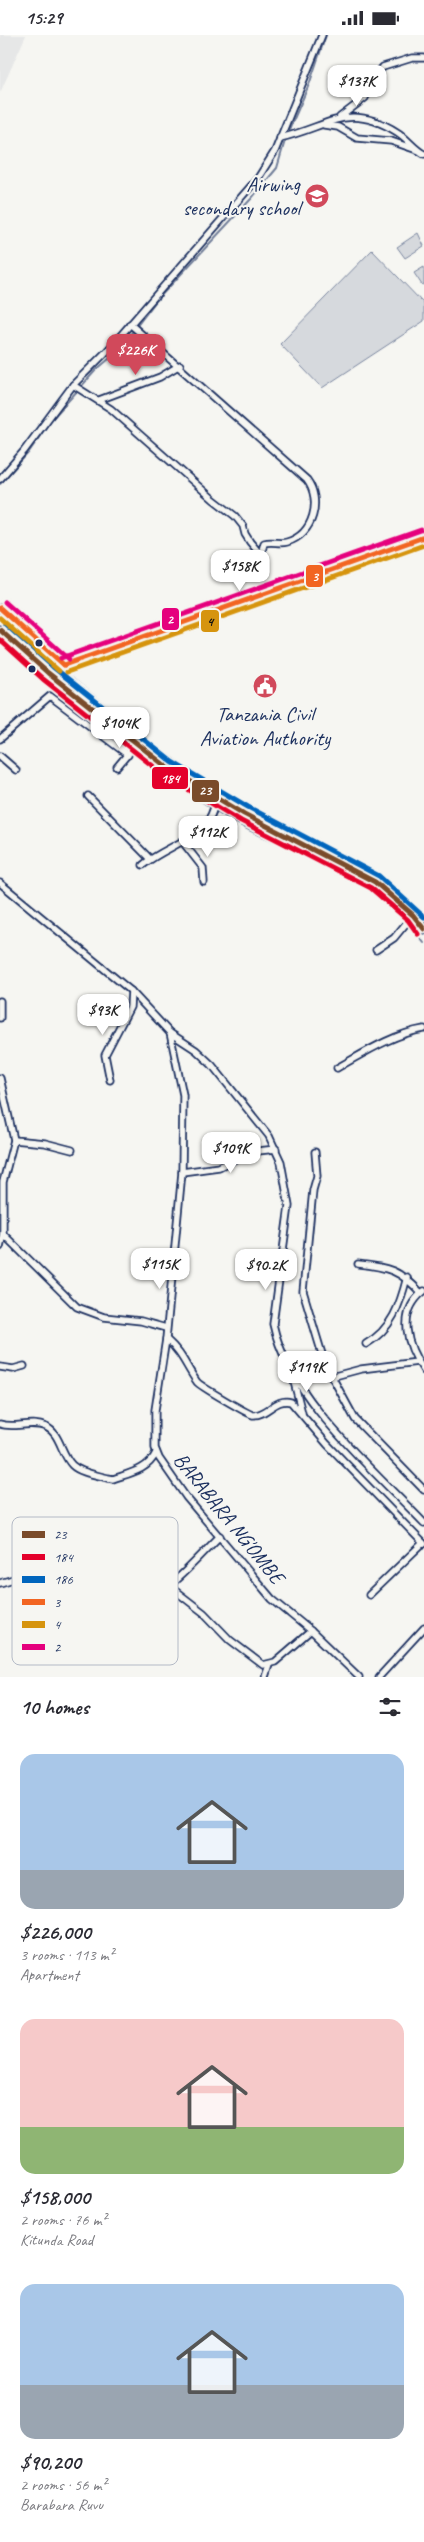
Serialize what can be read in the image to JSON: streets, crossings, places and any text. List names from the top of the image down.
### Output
{
  "streets": {
    "street": ["BARABARA NG'OMBE"]
  },
  "places": {
    "school or university": ["Airwing secondary school"],
    "public building": ["Tanzania Civil Aviation Authority"]
  },
  "lines": [
    "transit line 2",
    "transit line 3",
    "transit line 4",
    "transit line 186",
    "transit line 23",
    "transit line 184"
  ],
  "legend": [
    "23",
    "184",
    "186",
    "3",
    "4",
    "2"
  ],
  "page": {
    "status": "15:29",
    "price": [
      "$137K",
      "$226K",
      "$158K",
      "$104K",
      "$112K",
      "$93K",
      "$109K",
      "$115K",
      "$90.2K",
      "$119K"
    ],
    "heading": "10 homes",
    "list": [
      {
        "name": "$226,000",
        "note": "3 rooms · 113 m² · Apartment"
      },
      {
        "name": "$158,000",
        "note": "2 rooms · 76 m² · Kitunda Road"
      },
      {
        "name": "$90,200",
        "note": "2 rooms · 56 m² · Barabara Ruvu"
      }
    ]
  }
}
